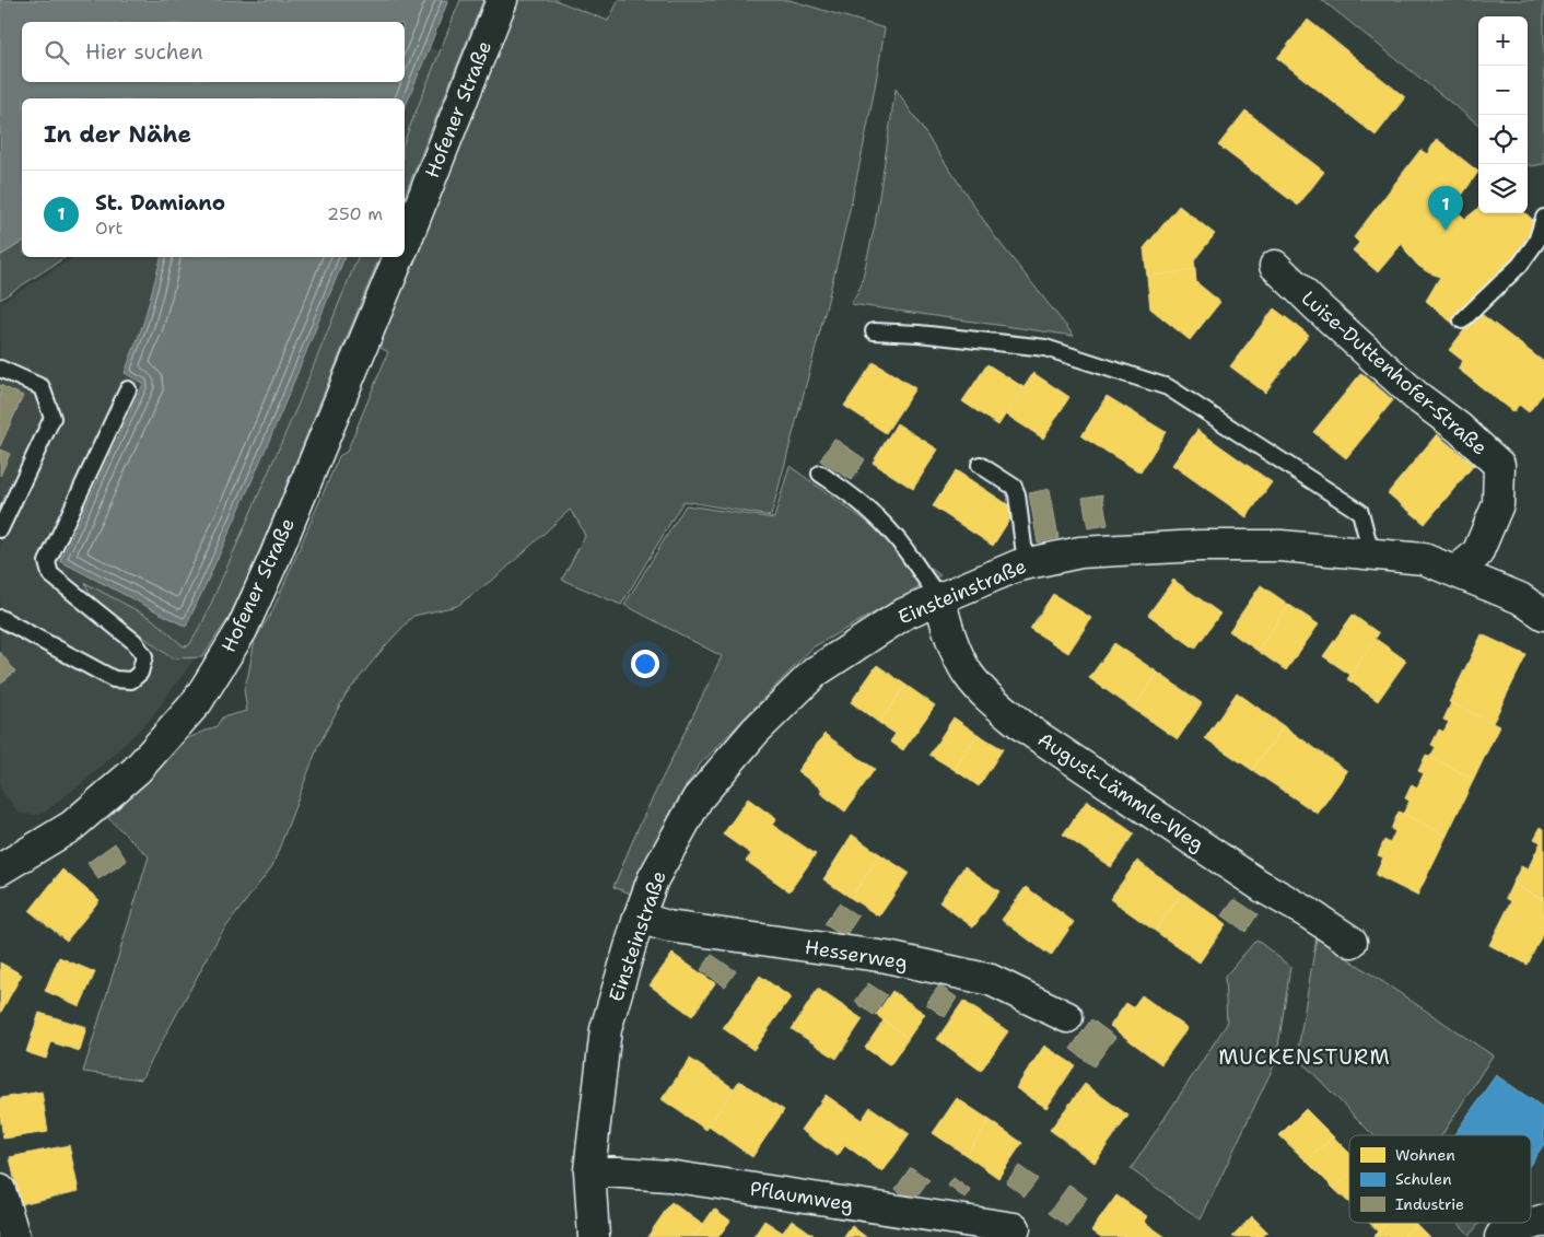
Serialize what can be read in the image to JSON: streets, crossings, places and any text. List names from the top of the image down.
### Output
{
  "streets": {
    "street": [
      "Hofener Straße",
      "Luise-Duttenhofer-Straße",
      "Einsteinstraße",
      "August-Lämmle-Weg",
      "Hesserweg",
      "Pflaumweg"
    ]
  },
  "crossings": [
    ["Luise-Duttenhofer-Straße", "Einsteinstraße"],
    ["Einsteinstraße", "August-Lämmle-Weg"],
    ["Einsteinstraße", "Hesserweg"],
    ["Einsteinstraße", "Pflaumweg"]
  ],
  "districts": ["MUCKENSTURM"],
  "legend": ["Wohnen", "Schulen", "Industrie"],
  "page": {
    "map_buttons": ["+", "−"],
    "search": "Hier suchen",
    "heading": "In der Nähe",
    "list": [
      {
        "mark": "1",
        "name": "St. Damiano",
        "note": "Ort",
        "value": "250 m"
      }
    ],
    "pins": "1"
  }
}
